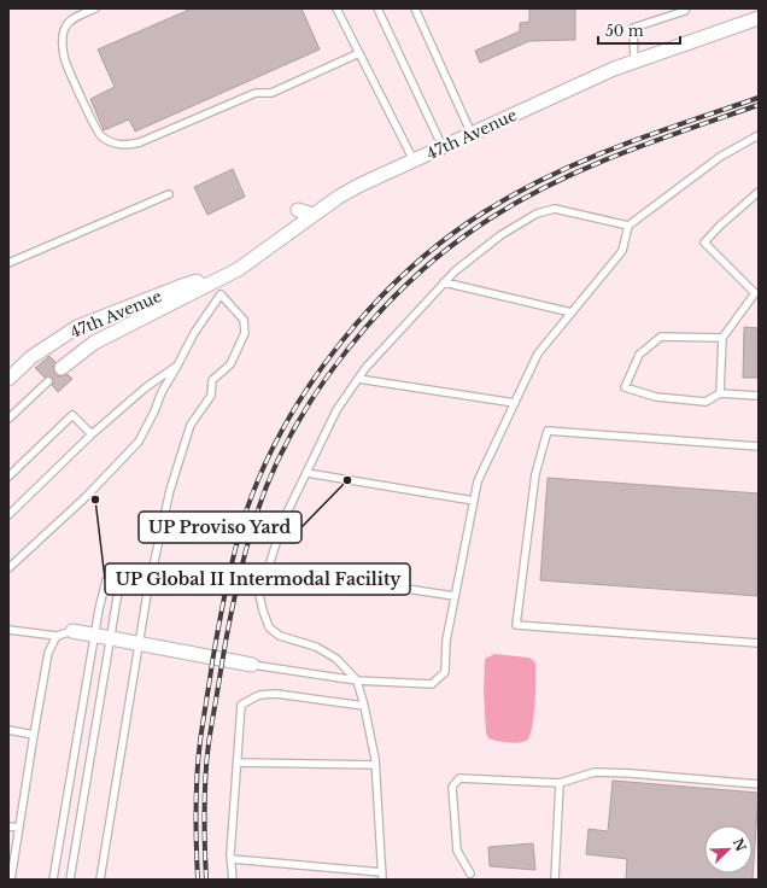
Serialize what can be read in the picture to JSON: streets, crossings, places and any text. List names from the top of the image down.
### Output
{
  "streets": {
    "street": ["47th Avenue"]
  },
  "places": ["UP Proviso Yard", "UP Global II Intermodal Facility"],
  "scale_bar": "50 m",
  "north": "top right"
}
